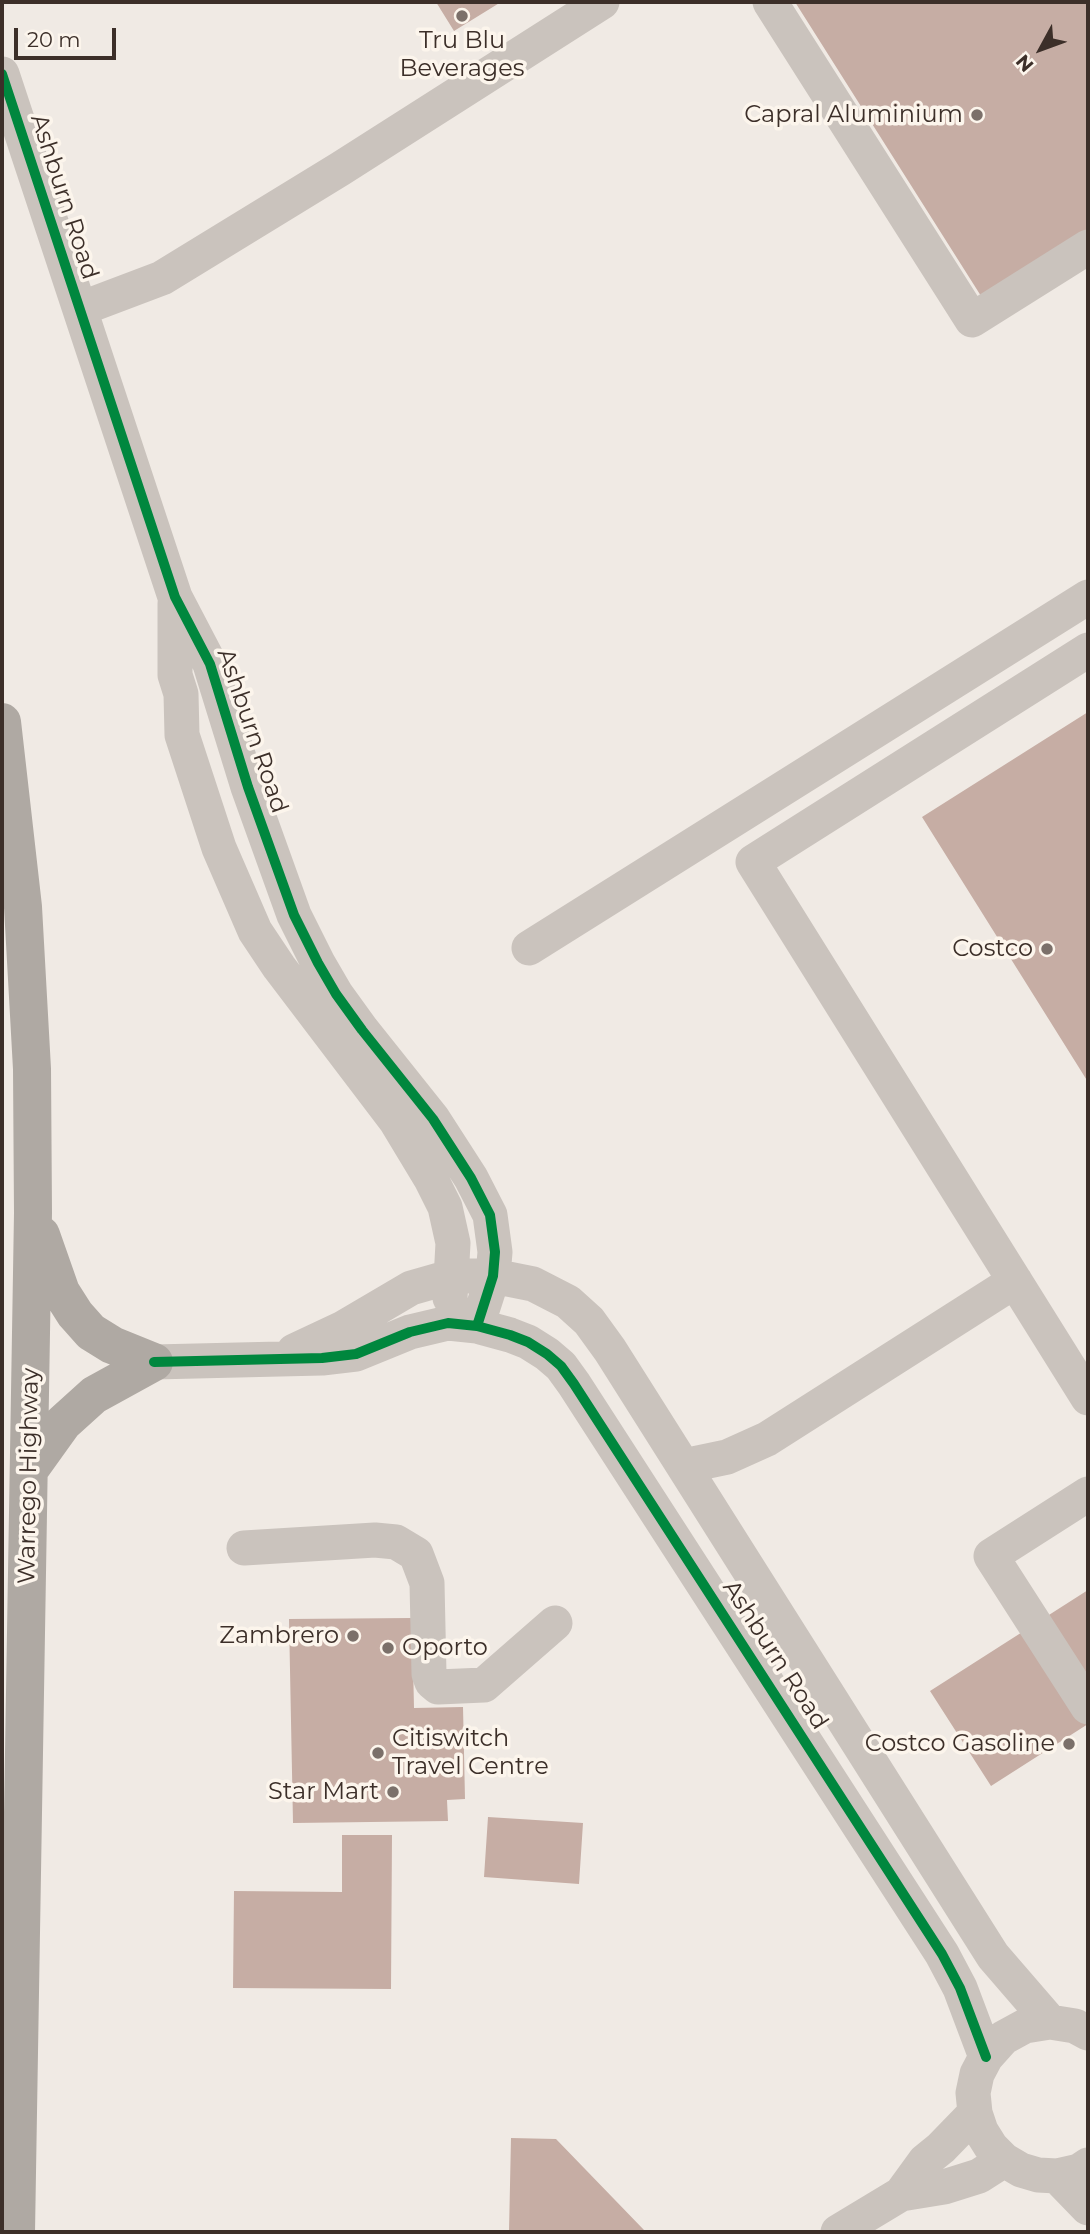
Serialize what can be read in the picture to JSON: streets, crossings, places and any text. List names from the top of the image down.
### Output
{
  "streets": {
    "highway": ["Warrego Highway"],
    "street": ["Ashburn Road"]
  },
  "places": [
    "Tru Blu Beverages",
    "Capral Aluminium",
    "Costco",
    "Zambrero",
    "Oporto",
    "Costco Gasoline",
    "Citiswitch Travel Centre",
    "Star Mart"
  ],
  "scale_bar": "20 m",
  "north": "bottom left"
}
